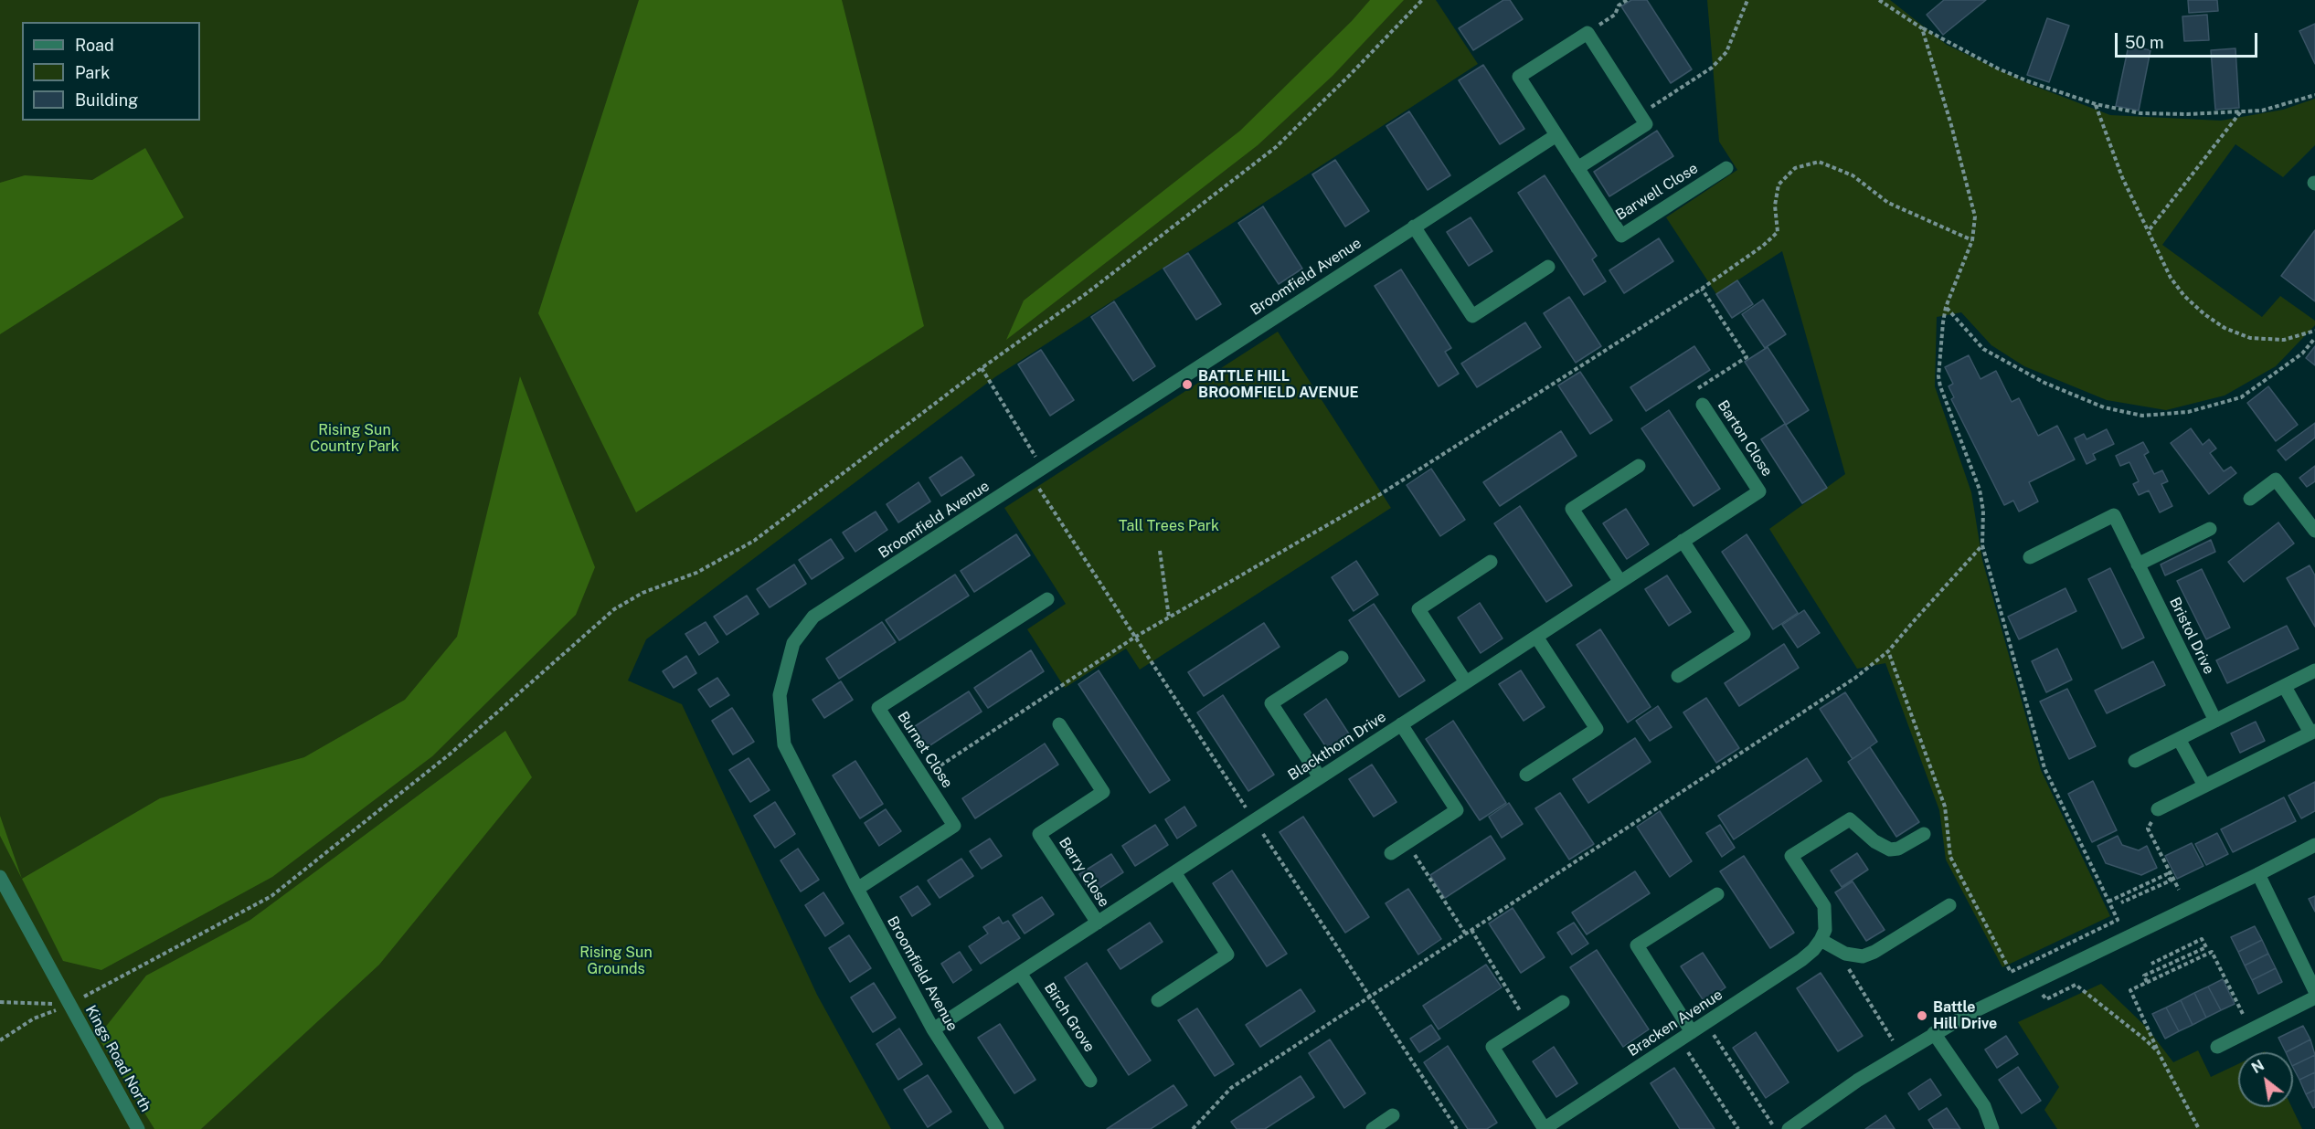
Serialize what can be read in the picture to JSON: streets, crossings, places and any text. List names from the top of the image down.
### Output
{
  "streets": {
    "street": [
      "Barwell Close",
      "Broomfield Avenue",
      "Barton Close",
      "Bristol Drive",
      "Blackthorn Drive",
      "Burnet Close",
      "Berry Close",
      "Birch Grove",
      "Bracken Avenue",
      "Kings Road North"
    ]
  },
  "crossings": [
    ["Barwell Close", "Broomfield Avenue"],
    ["Broomfield Avenue", "Blackthorn Drive"],
    ["Broomfield Avenue", "Burnet Close"],
    ["Barton Close", "Blackthorn Drive"],
    ["Blackthorn Drive", "Berry Close"],
    ["Blackthorn Drive", "Birch Grove"]
  ],
  "parks": ["Rising Sun Country Park", "Tall Trees Park", "Rising Sun Grounds"],
  "places": ["BATTLE HILL BROOMFIELD AVENUE", "Battle Hill Drive"],
  "legend": ["Road", "Park", "Building"],
  "scale_bar": "50 m",
  "north": "top left"
}
